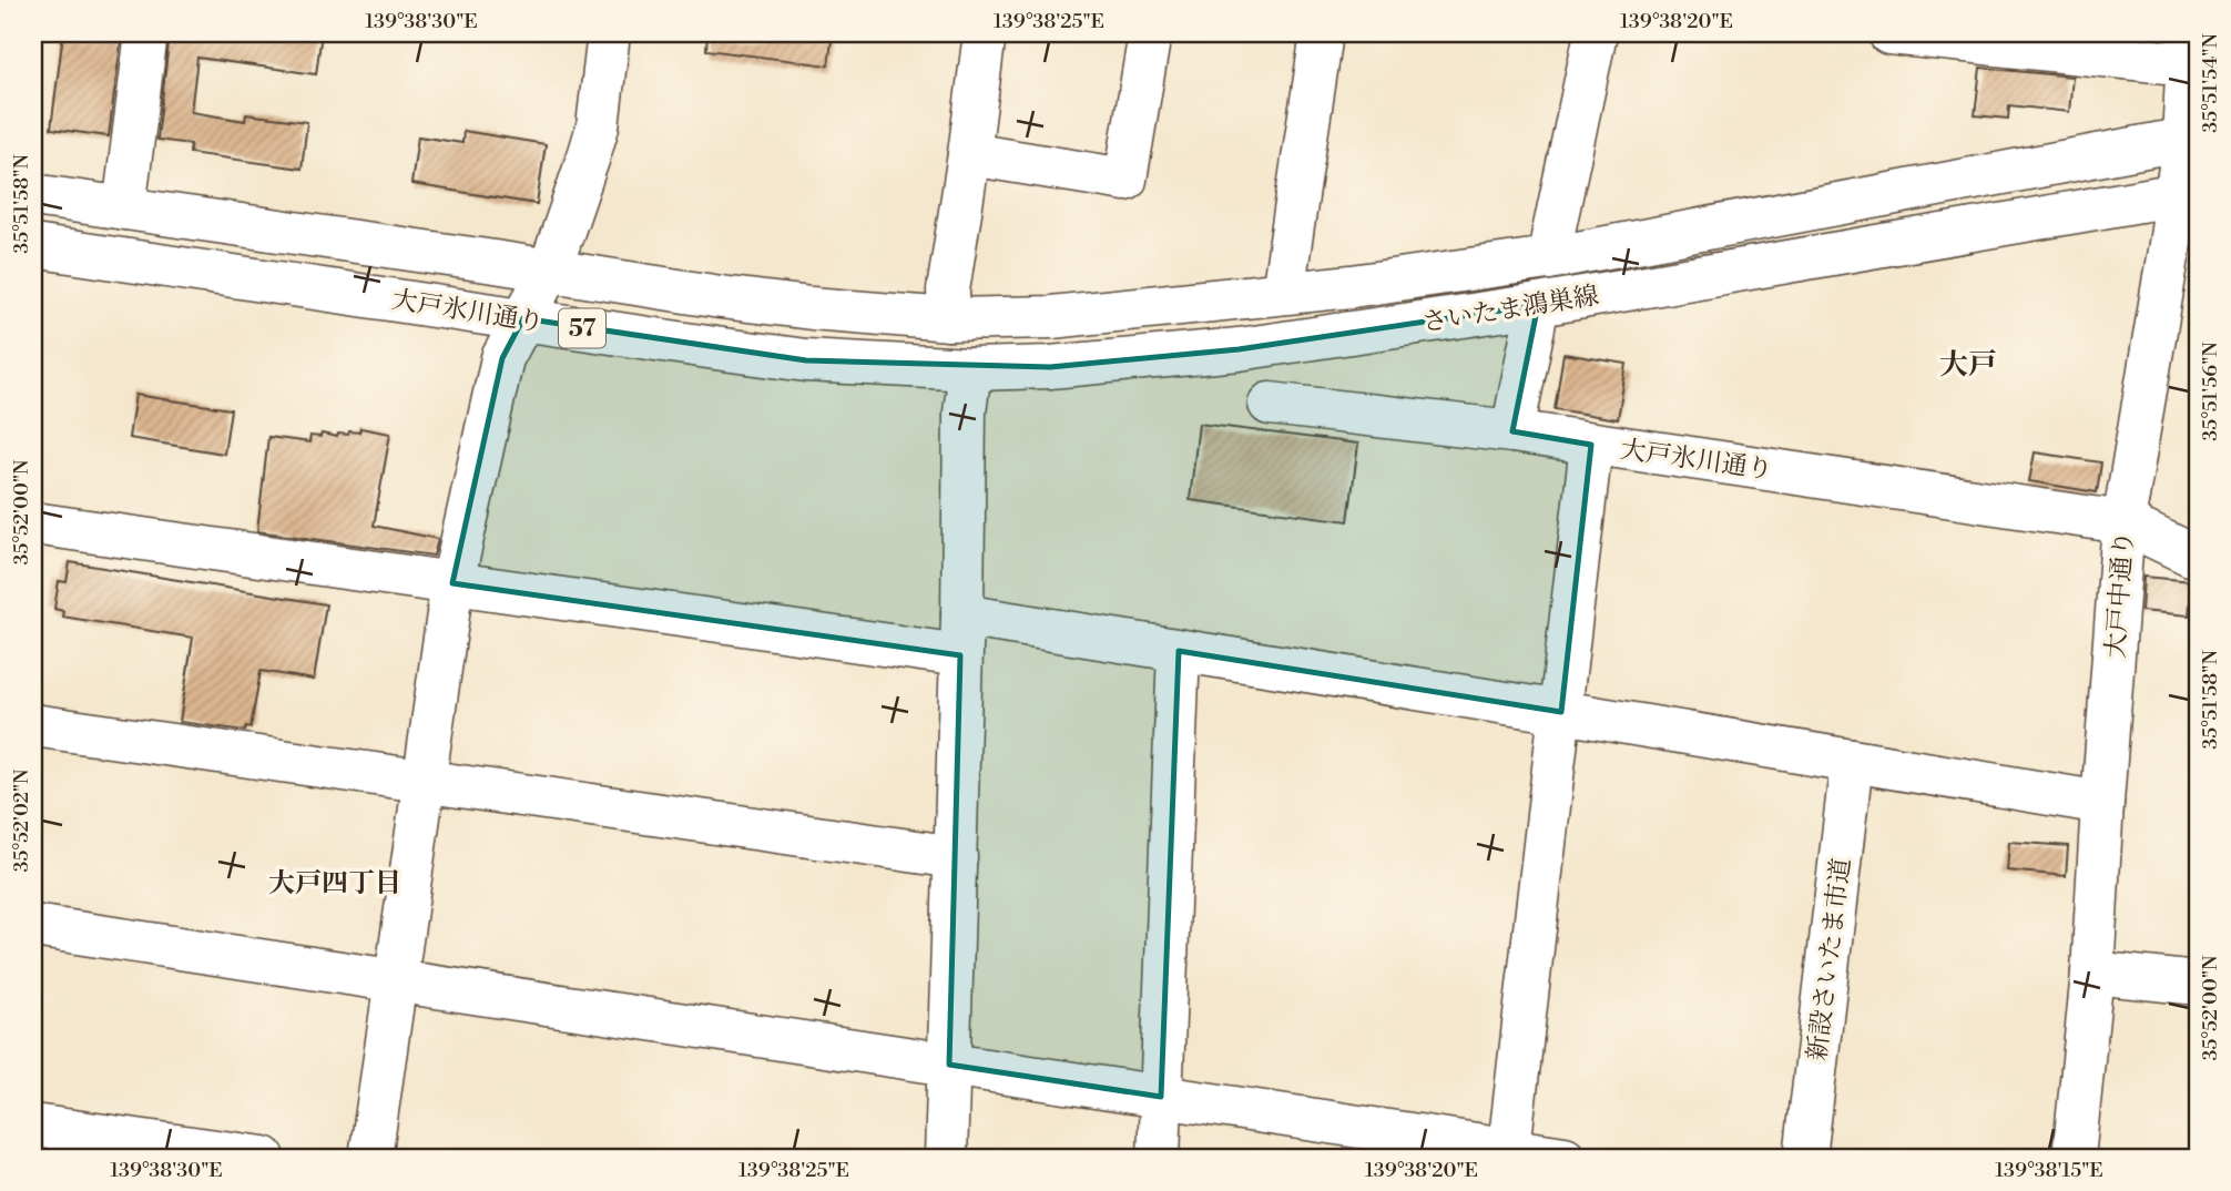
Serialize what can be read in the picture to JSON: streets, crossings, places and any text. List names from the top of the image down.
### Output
{
  "streets": {
    "street": [
      "さいたま鴻巣線",
      "大戸氷川通り",
      "57",
      "大戸中通り",
      "新設さいたま市道"
    ]
  },
  "crossings": [
    ["さいたま鴻巣線", "大戸氷川通り"],
    ["さいたま鴻巣線", "大戸中通り"],
    ["大戸氷川通り", "57"],
    ["大戸氷川通り", "大戸中通り"]
  ],
  "districts": ["大戸", "大戸四丁目"],
  "coordinates": [
    "139°38'30\"E",
    "139°38'25\"E",
    "139°38'20\"E",
    "35°51'54\"N",
    "35°51'58\"N",
    "35°51'56\"N",
    "35°52'00\"N",
    "35°52'02\"N",
    "139°38'15\"E"
  ]
}
